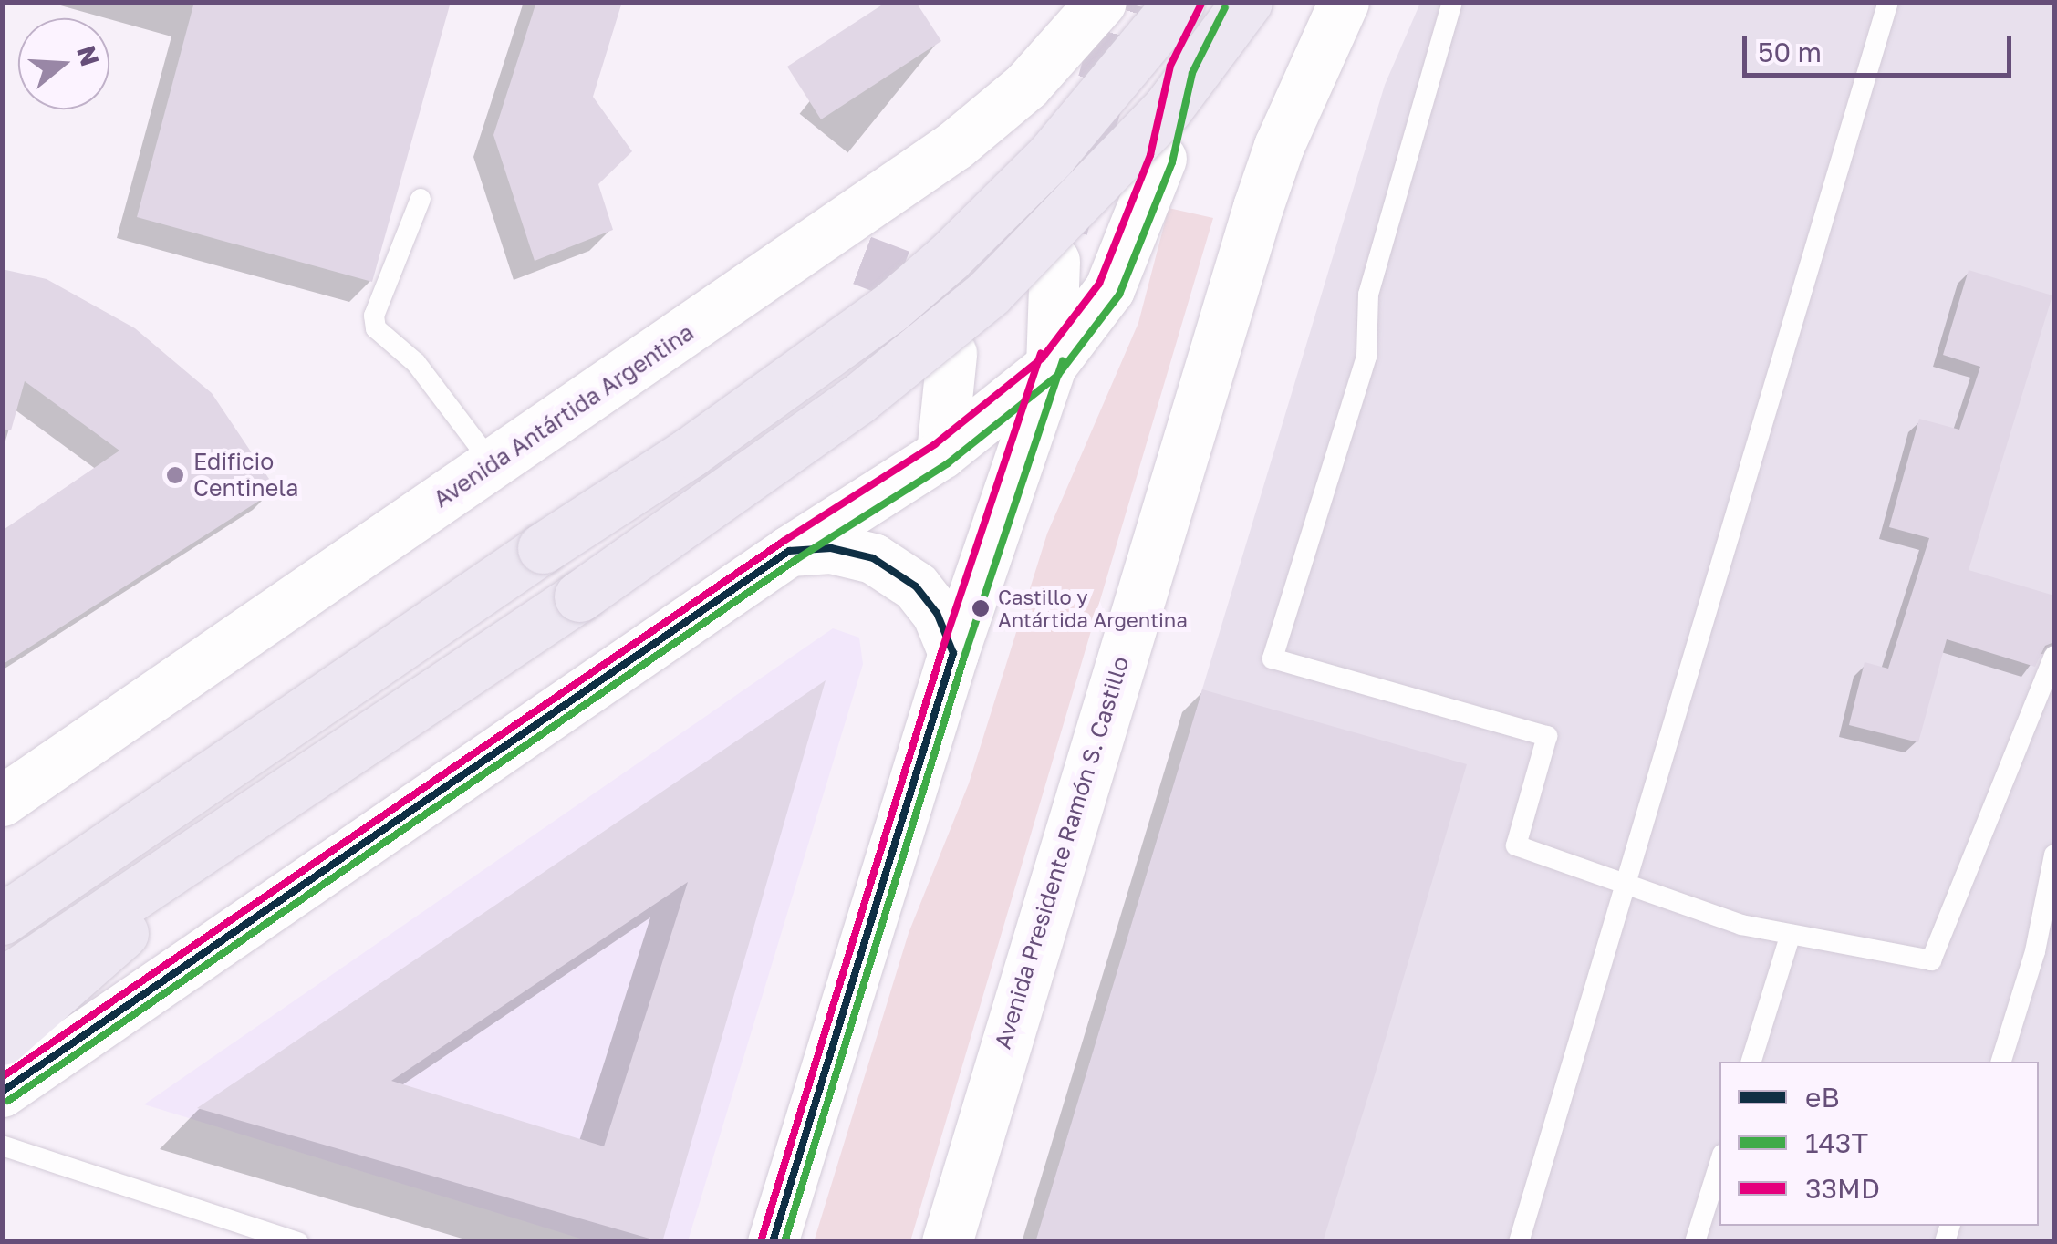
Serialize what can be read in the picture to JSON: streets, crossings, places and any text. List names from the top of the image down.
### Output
{
  "streets": {
    "main road": ["Avenida Antártida Argentina", "Avenida Presidente Ramón S. Castillo"]
  },
  "places": ["Edificio Centinela", "Castillo y Antártida Argentina"],
  "lines": ["transit line 33MD", "transit line 143T", "transit line eB"],
  "legend": ["eB", "143T", "33MD"],
  "scale_bar": "50 m",
  "north": "right"
}
